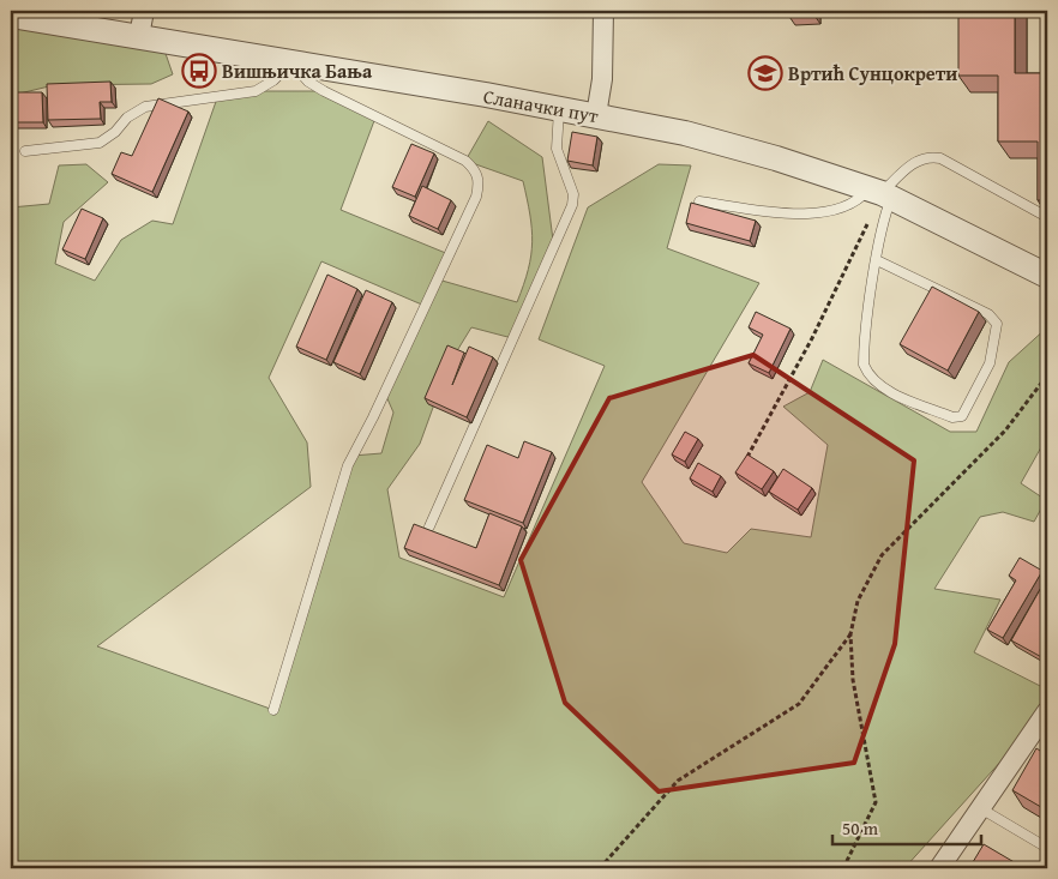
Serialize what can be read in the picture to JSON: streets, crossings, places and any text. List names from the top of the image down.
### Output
{
  "streets": {
    "street": ["Сланачки пут"]
  },
  "places": {
    "bus stop": ["Вишњичка Бања"],
    "school or university": ["Вртић Сунцокрети"]
  },
  "scale_bar": "50 m"
}
